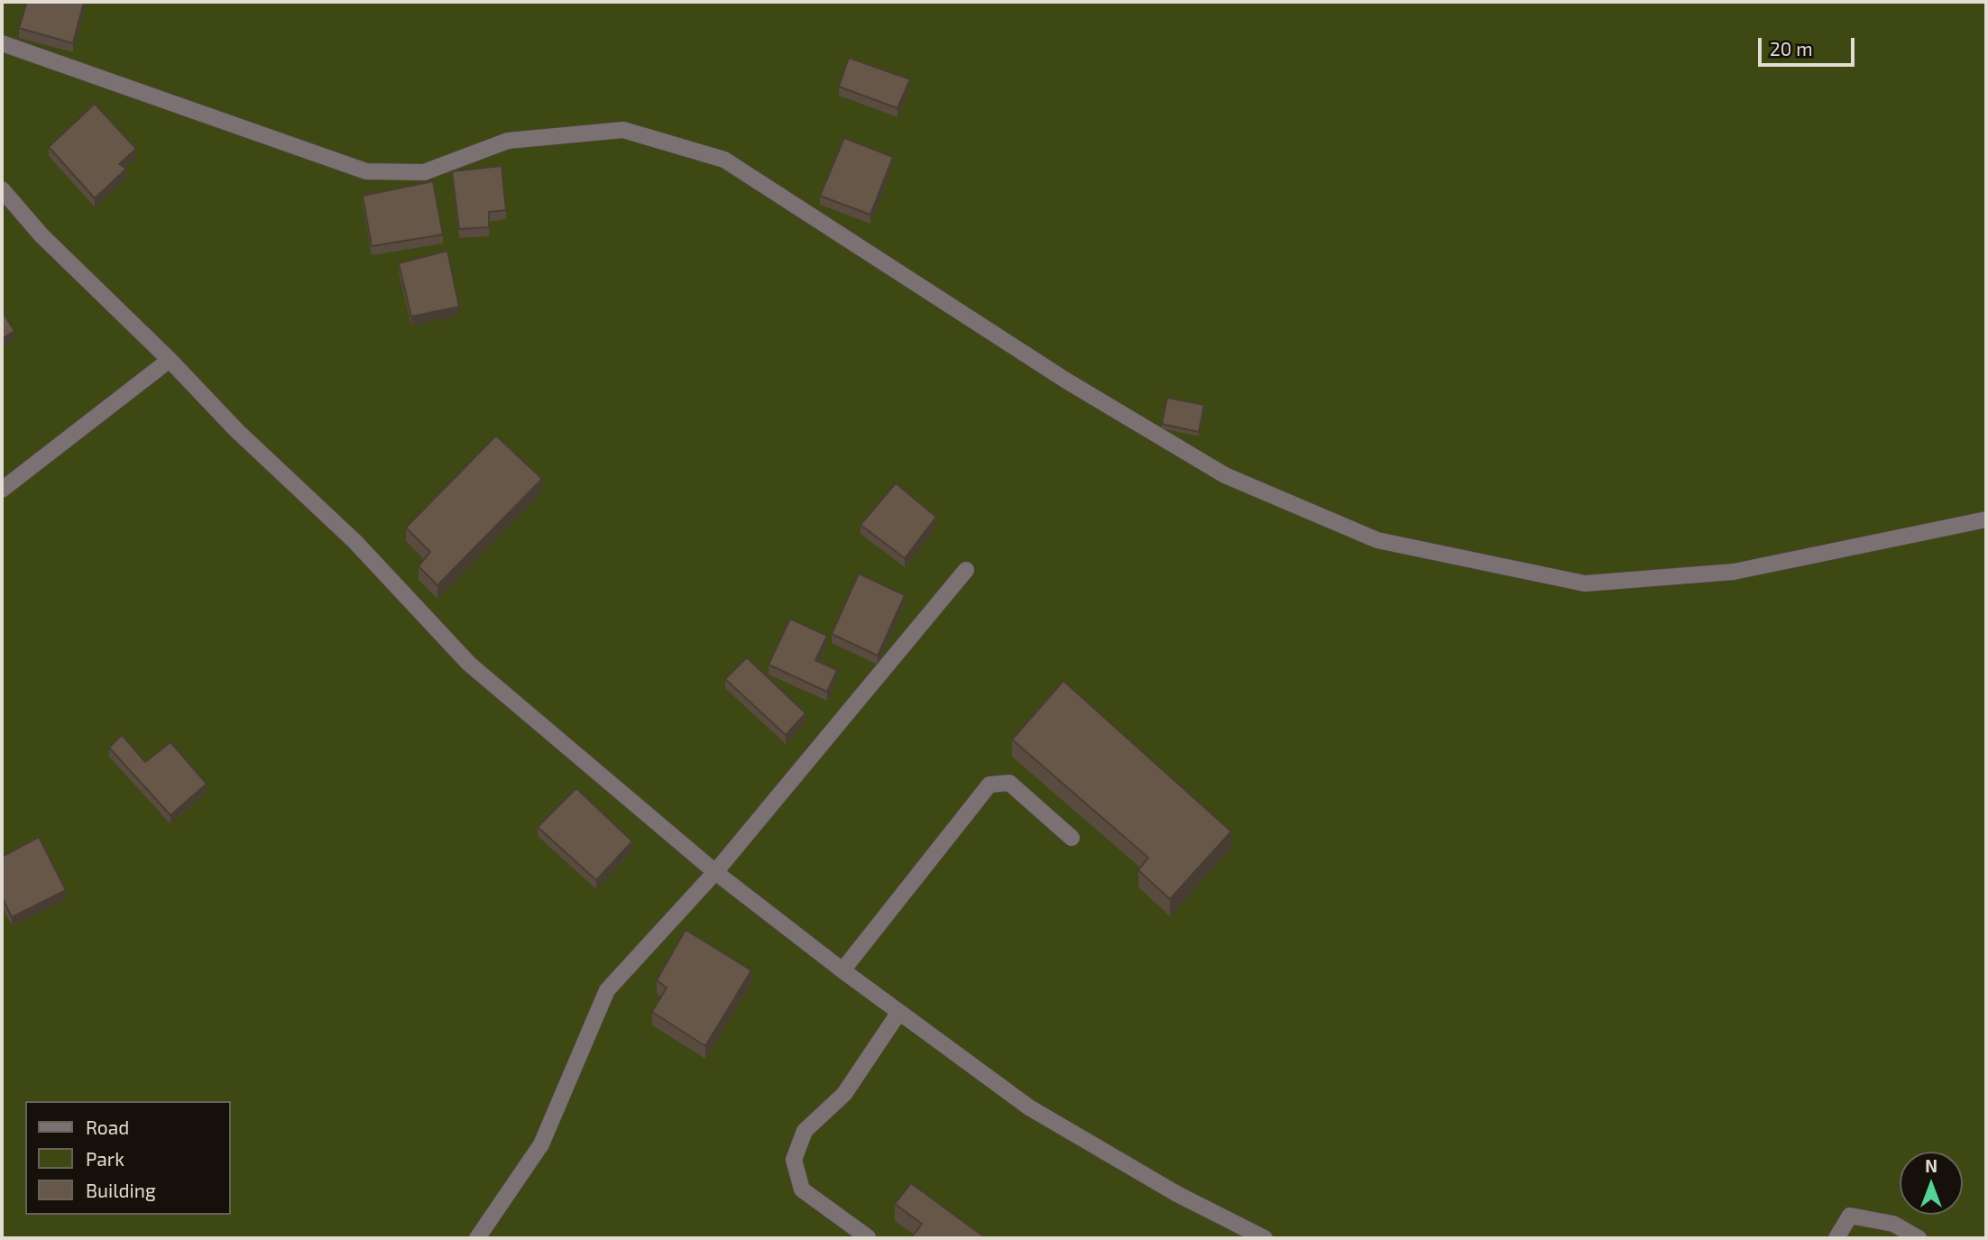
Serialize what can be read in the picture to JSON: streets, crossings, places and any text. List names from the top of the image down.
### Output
{
  "legend": ["Road", "Park", "Building"],
  "scale_bar": "20 m",
  "north": "top"
}
